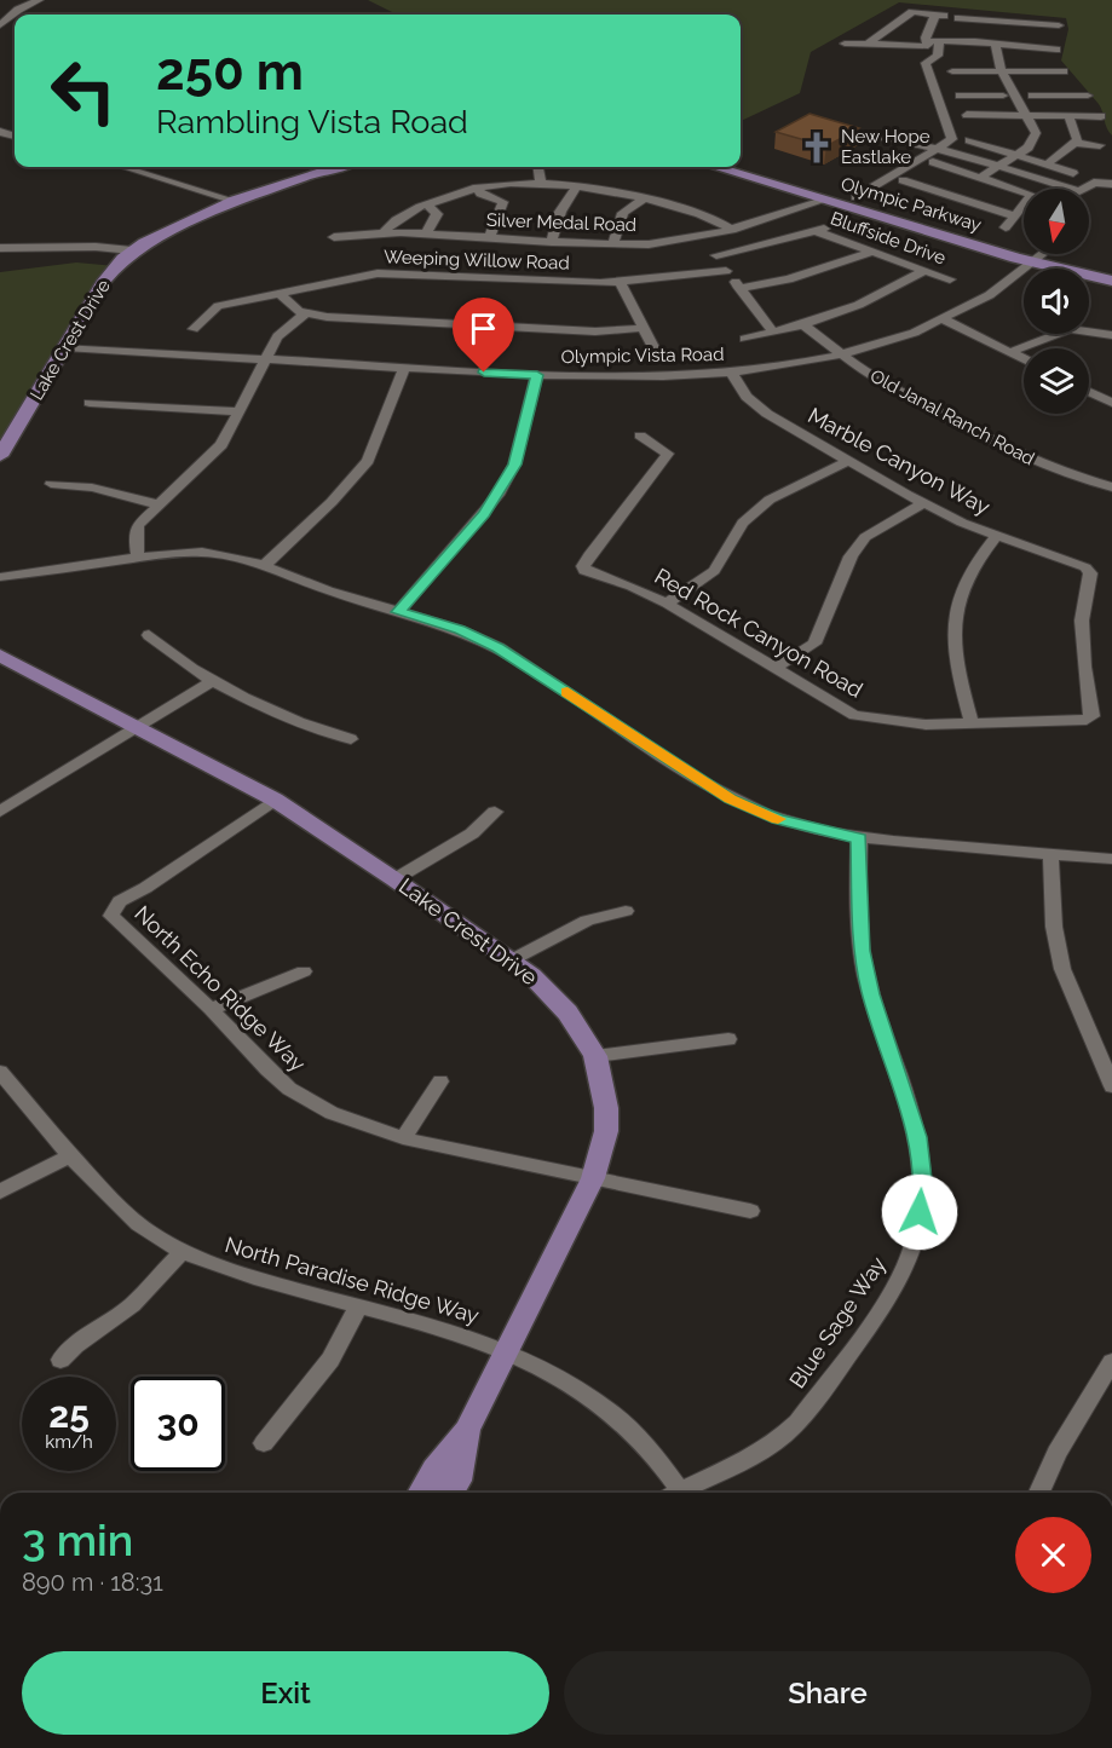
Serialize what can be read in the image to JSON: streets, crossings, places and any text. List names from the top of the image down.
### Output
{
  "streets": {
    "main road": ["Olympic Parkway", "Lake Crest Drive"],
    "street": [
      "Silver Medal Road",
      "Bluffside Drive",
      "Weeping Willow Road",
      "Olympic Vista Road",
      "Old Janal Ranch Road",
      "Marble Canyon Way",
      "Red Rock Canyon Road",
      "North Echo Ridge Way",
      "North Paradise Ridge Way",
      "Blue Sage Way"
    ]
  },
  "crossings": [
    ["Olympic Parkway", "Silver Medal Road"],
    ["Olympic Parkway", "Olympic Vista Road"],
    ["Lake Crest Drive", "Olympic Vista Road"],
    ["Lake Crest Drive", "North Echo Ridge Way"],
    ["Lake Crest Drive", "North Paradise Ridge Way"],
    ["Olympic Vista Road", "Old Janal Ranch Road"],
    ["Olympic Vista Road", "Marble Canyon Way"],
    ["Marble Canyon Way", "Red Rock Canyon Road"]
  ],
  "places": {
    "church": ["New Hope Eastlake"]
  },
  "north": "bottom",
  "page": {
    "turn": ["250 m", "Rambling Vista Road"],
    "speed": "25 km/h",
    "limit": "30",
    "heading": ["3 min", "890 m · 18:31"],
    "buttons": ["Exit", "Share"]
  }
}
